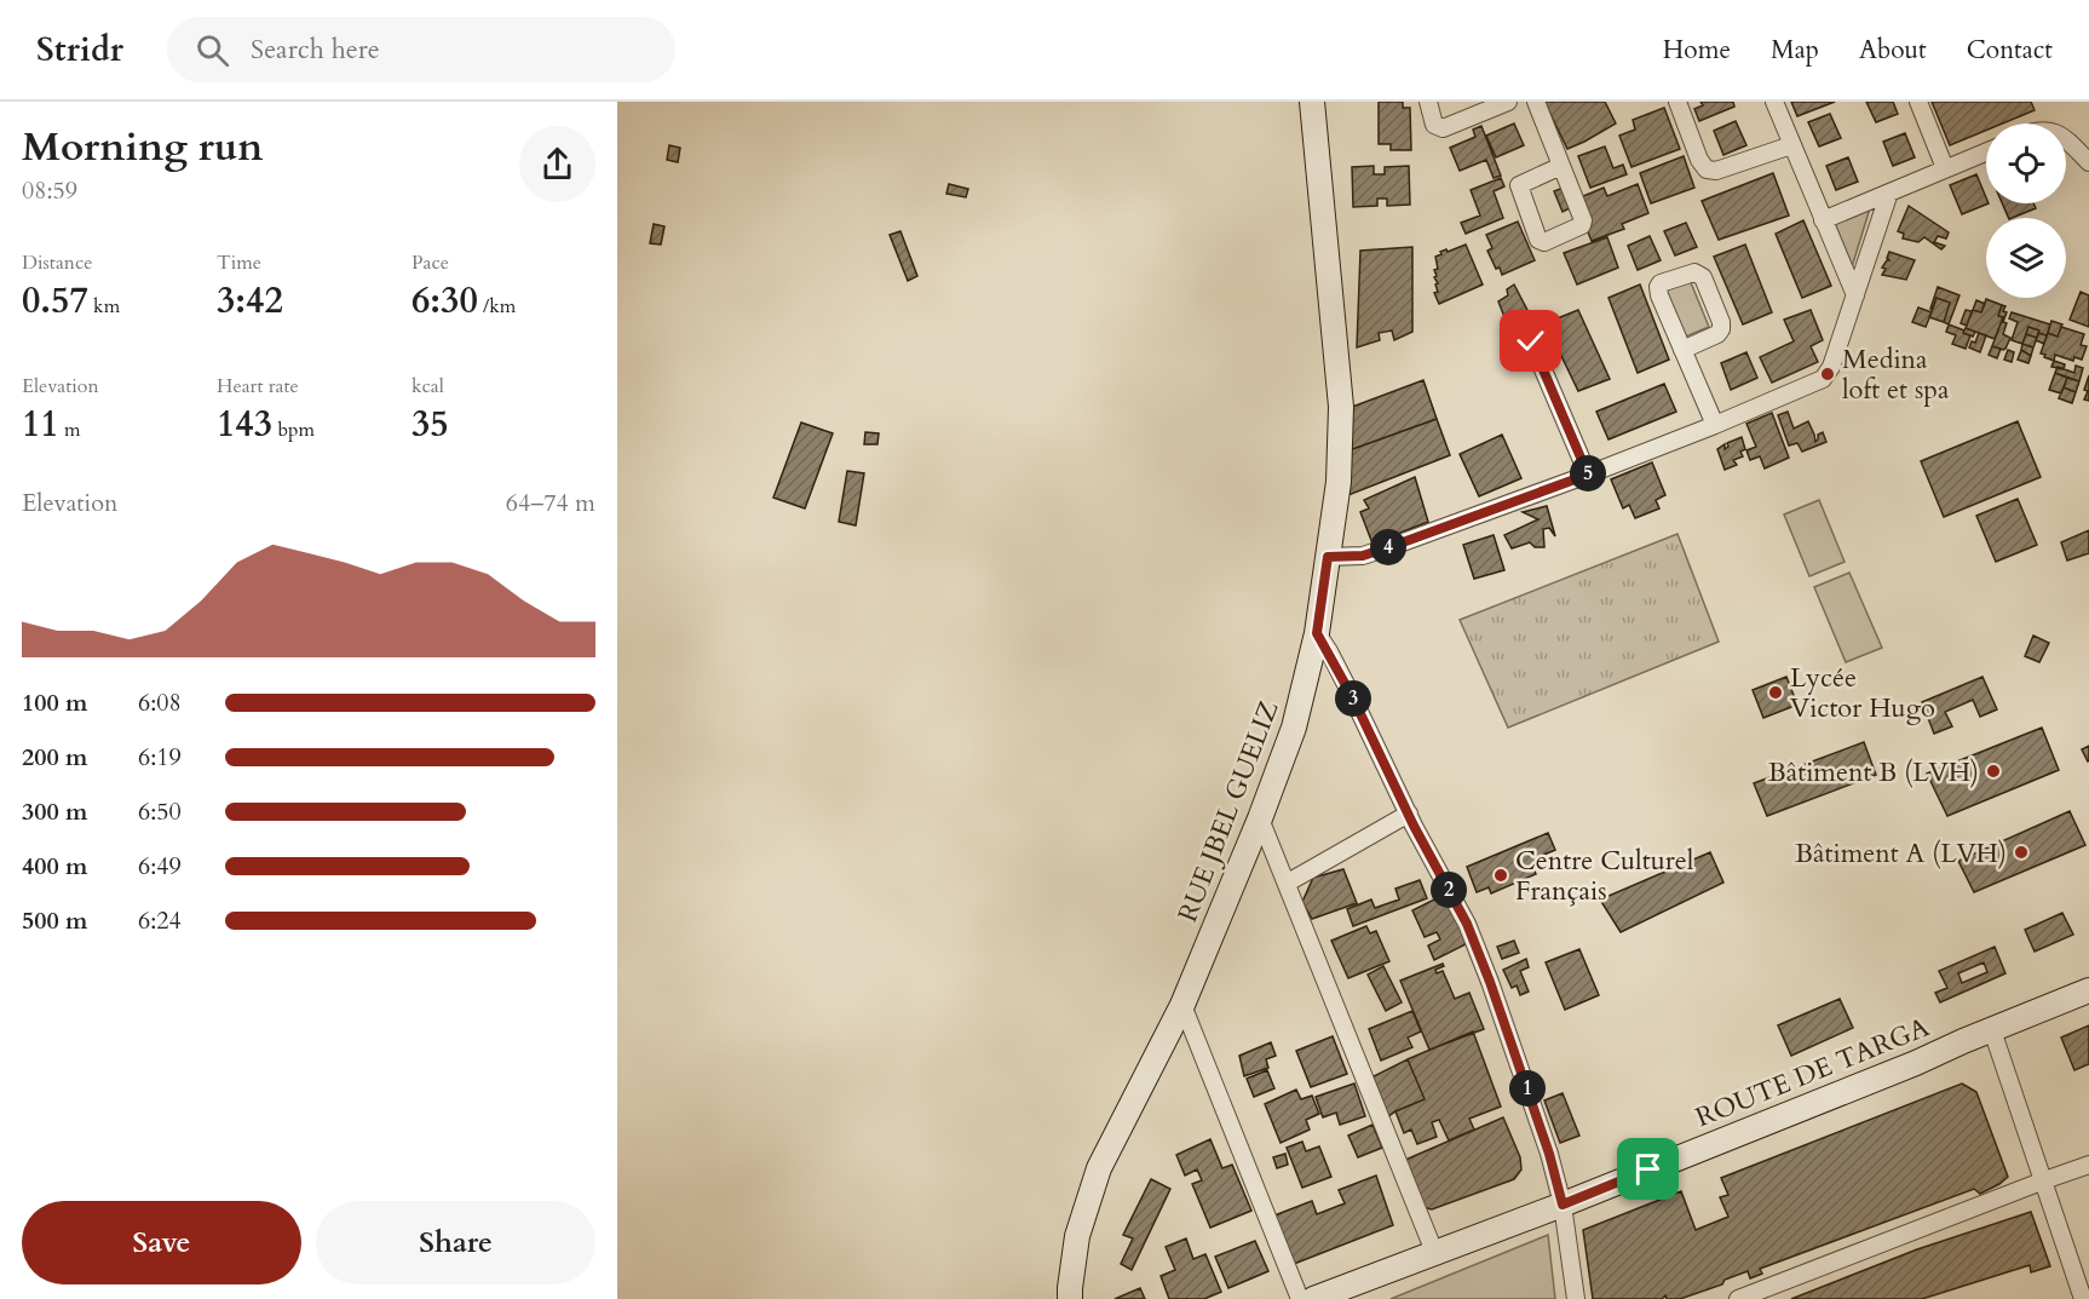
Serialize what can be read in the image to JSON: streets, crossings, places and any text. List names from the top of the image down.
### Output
{
  "streets": {
    "street": ["RUE JBEL GUELIZ", "ROUTE DE TARGA"]
  },
  "places": [
    "Medina loft et spa",
    "Lycée Victor Hugo",
    "Bâtiment B (LVH)",
    "Bâtiment A (LVH)",
    "Centre Culturel Français"
  ],
  "page": {
    "header": "Stridr",
    "search": "Search here",
    "nav": [
      "Home",
      "Map",
      "About",
      "Contact"
    ],
    "heading": ["Morning run", "08:59"],
    "stats": [
      ["Distance", "0.57 km"],
      ["Time", "3:42"],
      ["Pace", "6:30 /km"],
      ["Elevation", "11 m"],
      ["Heart rate", "143 bpm"],
      ["kcal", "35"]
    ],
    "pins": [
      "5",
      "4",
      "3",
      "2",
      "1"
    ],
    "chart": ["Elevation", "64–74 m"],
    "list": [
      {
        "name": "100 m",
        "note": "6:08"
      },
      {
        "name": "200 m",
        "note": "6:19"
      },
      {
        "name": "300 m",
        "note": "6:50"
      },
      {
        "name": "400 m",
        "note": "6:49"
      },
      {
        "name": "500 m",
        "note": "6:24"
      }
    ],
    "buttons": ["Save", "Share"]
  }
}
